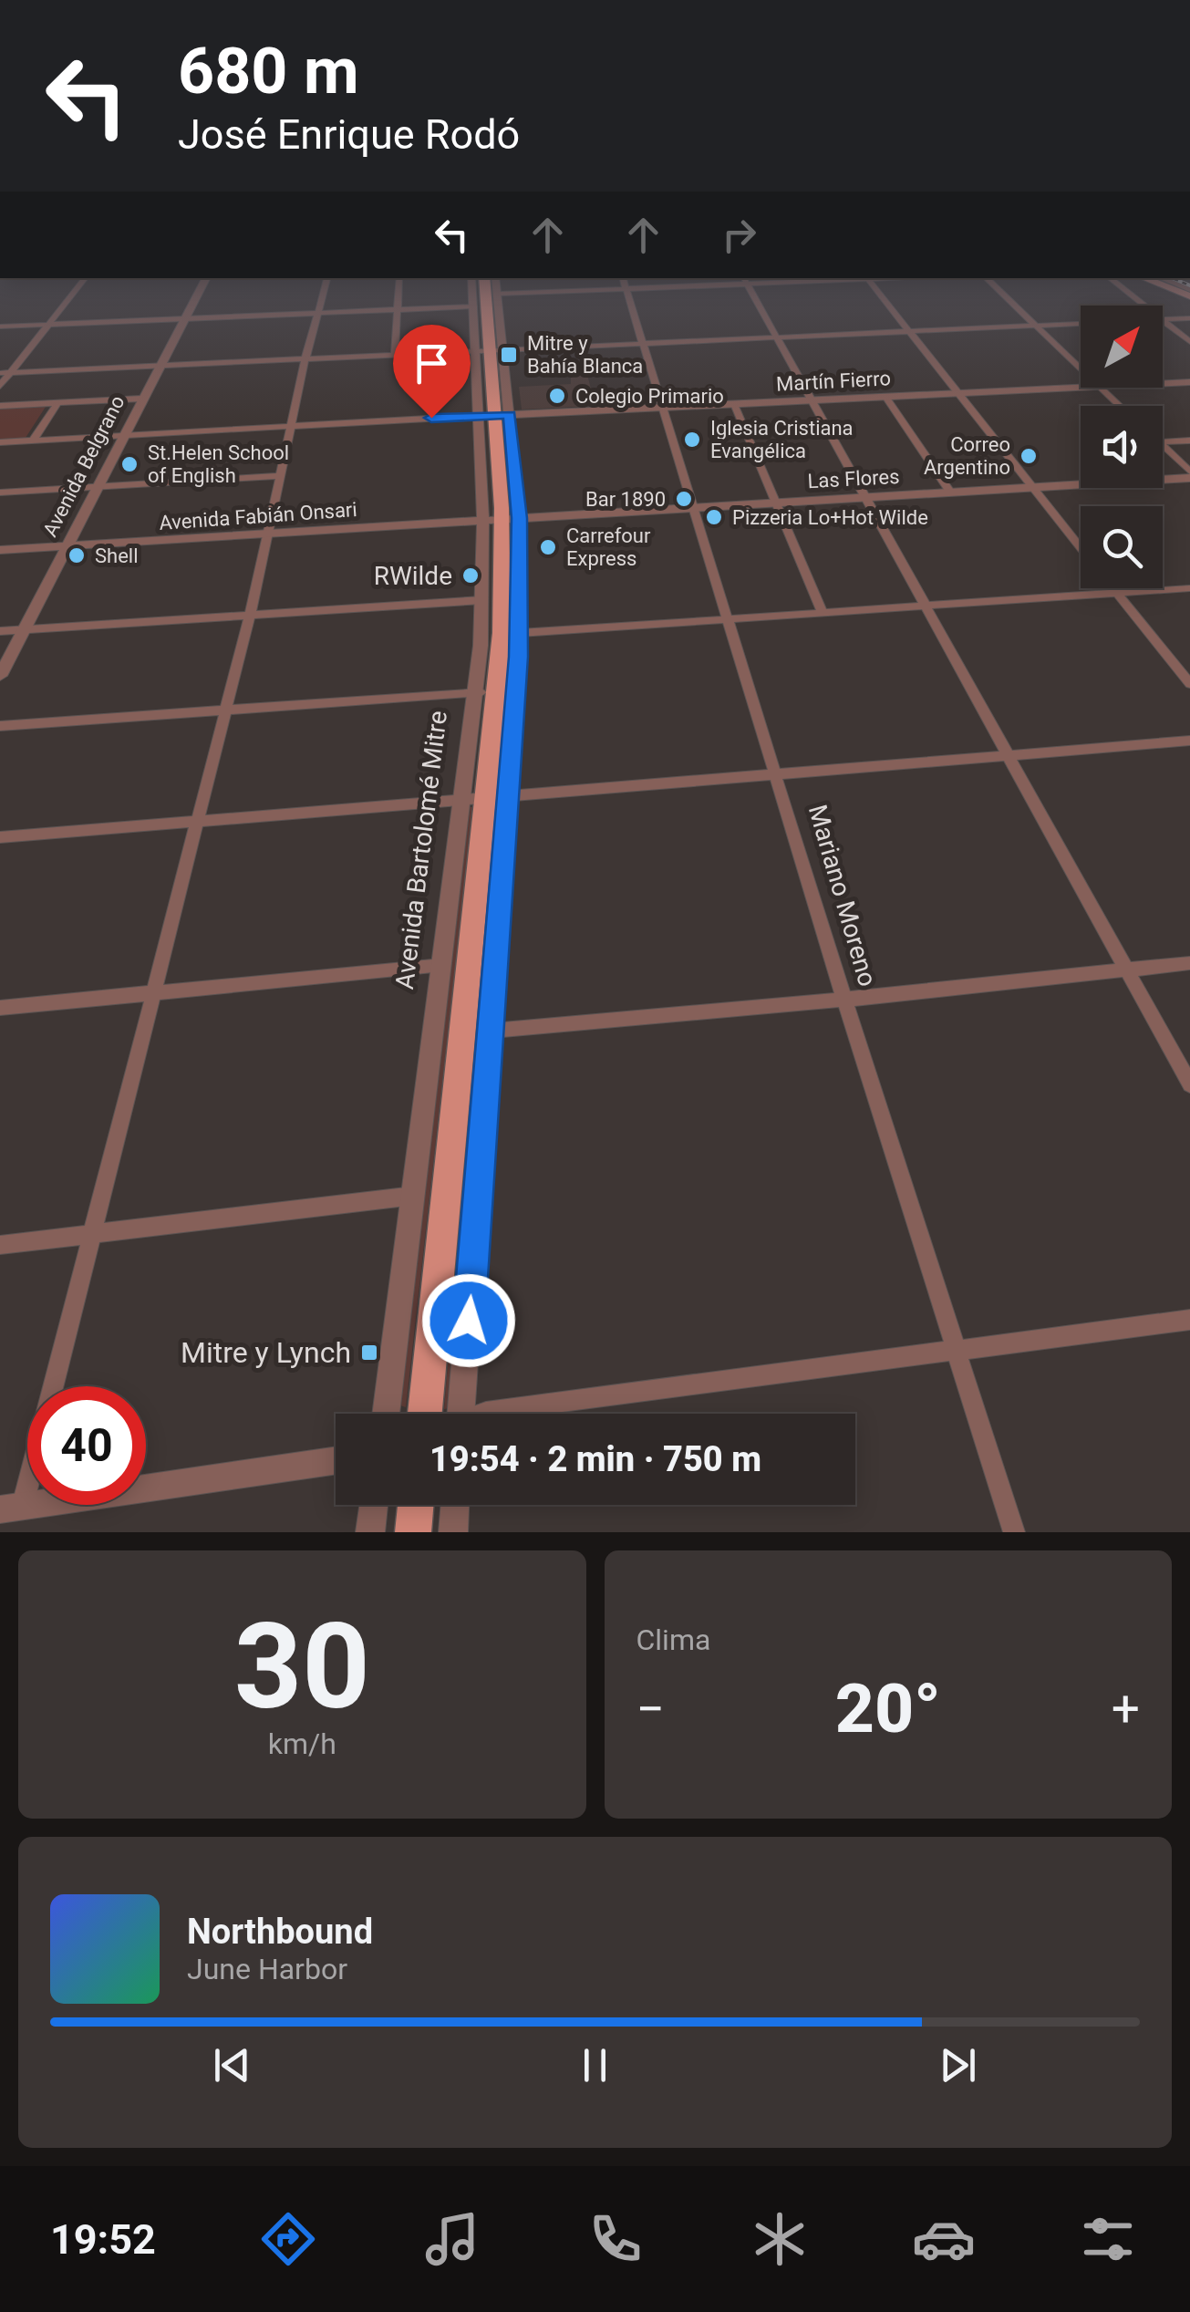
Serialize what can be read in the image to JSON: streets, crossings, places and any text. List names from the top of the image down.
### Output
{
  "streets": {
    "main road": ["Avenida Bartolomé Mitre"],
    "street": [
      "Martín Fierro",
      "Avenida Belgrano",
      "Las Flores",
      "Avenida Fabián Onsari",
      "Mariano Moreno"
    ]
  },
  "crossings": [
    ["Martín Fierro", "Avenida Bartolomé Mitre"],
    ["Martín Fierro", "Mariano Moreno"],
    ["Avenida Belgrano", "Avenida Fabián Onsari"],
    ["Las Flores", "Avenida Fabián Onsari"],
    ["Las Flores", "Avenida Bartolomé Mitre"],
    ["Las Flores", "Mariano Moreno"],
    ["Avenida Fabián Onsari", "Avenida Bartolomé Mitre"]
  ],
  "places": {
    "transit": ["Mitre y Bahía Blanca", "Mitre y Lynch"],
    "other": [
      "Colegio Primario",
      "Iglesia Cristiana Evangélica",
      "Correo Argentino",
      "St.Helen School of English",
      "Bar 1890",
      "Pizzeria Lo+Hot Wilde",
      "Carrefour Express",
      "Shell",
      "RWilde"
    ]
  },
  "north": "top right",
  "page": {
    "turn": ["680 m", "José Enrique Rodó"],
    "limit": "40",
    "trip": "19:54 · 2 min · 750 m",
    "tile": [
      ["30", "km/h"],
      "Clima"
    ],
    "heat": ["−", "20°", "+"],
    "song": ["Northbound", "June Harbor"],
    "tabs": "19:52"
  }
}
